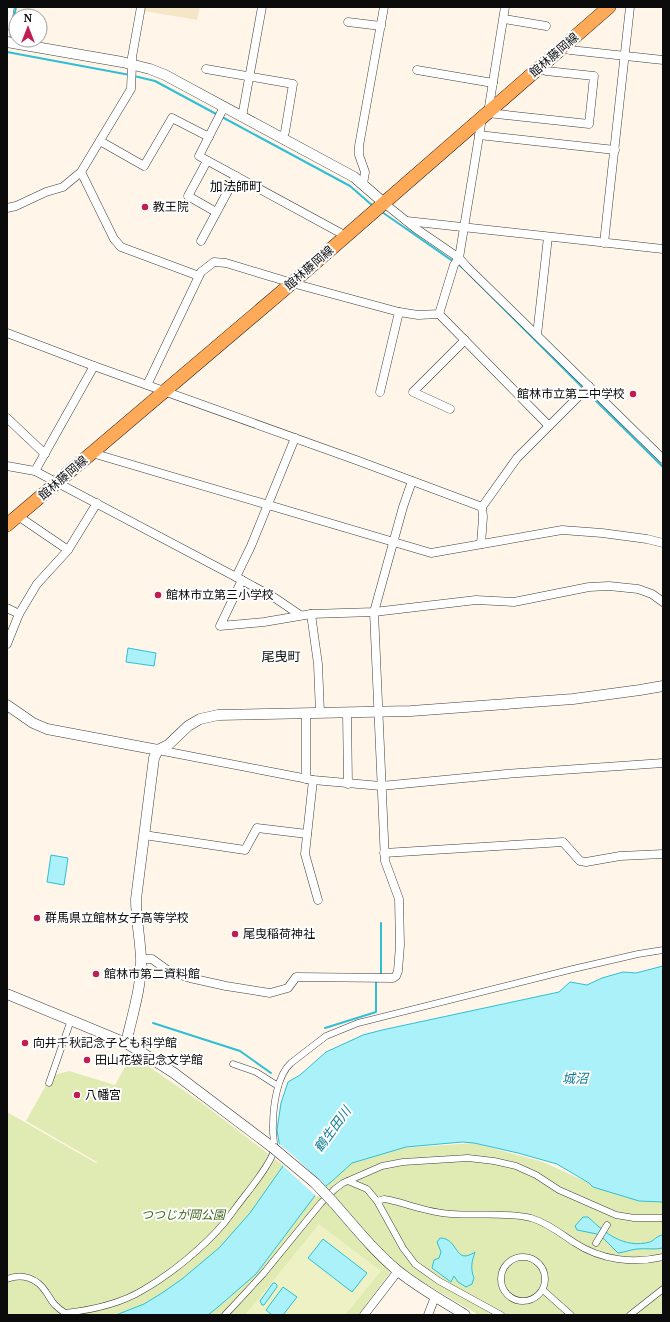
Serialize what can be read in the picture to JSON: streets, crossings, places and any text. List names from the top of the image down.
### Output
{
  "streets": {
    "main road": ["館林藤岡線"]
  },
  "districts": ["加法師町", "尾曳町"],
  "water": ["城沼", "鶴生田川"],
  "parks": ["つつじが岡公園"],
  "places": [
    "教王院",
    "館林市立第二中学校",
    "館林市立第三小学校",
    "群馬県立館林女子高等学校",
    "尾曳稲荷神社",
    "館林市第二資料館",
    "向井千秋記念子ども科学館",
    "田山花袋記念文学館",
    "八幡宮"
  ],
  "north": "top"
}
